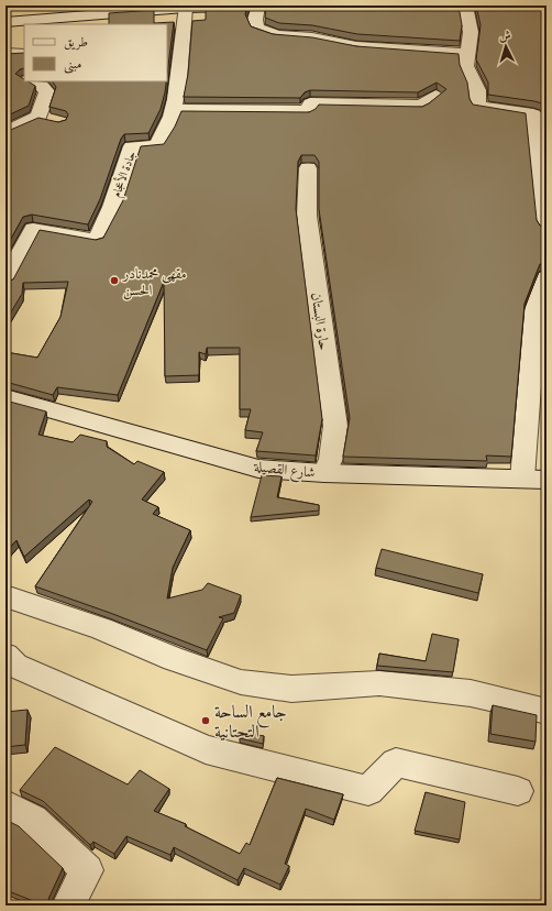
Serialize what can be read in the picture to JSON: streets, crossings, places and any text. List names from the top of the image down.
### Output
{
  "streets": {
    "street": ["جادة الأعجام", "حارة البستان", "شارع القصيلة"]
  },
  "crossings": [
    ["حارة البستان", "شارع القصيلة"]
  ],
  "places": ["مقهى محمدنادر الحسن", "جامع الساحة التحتانية"],
  "legend": ["طريق", "مبنى"],
  "north": "top"
}
